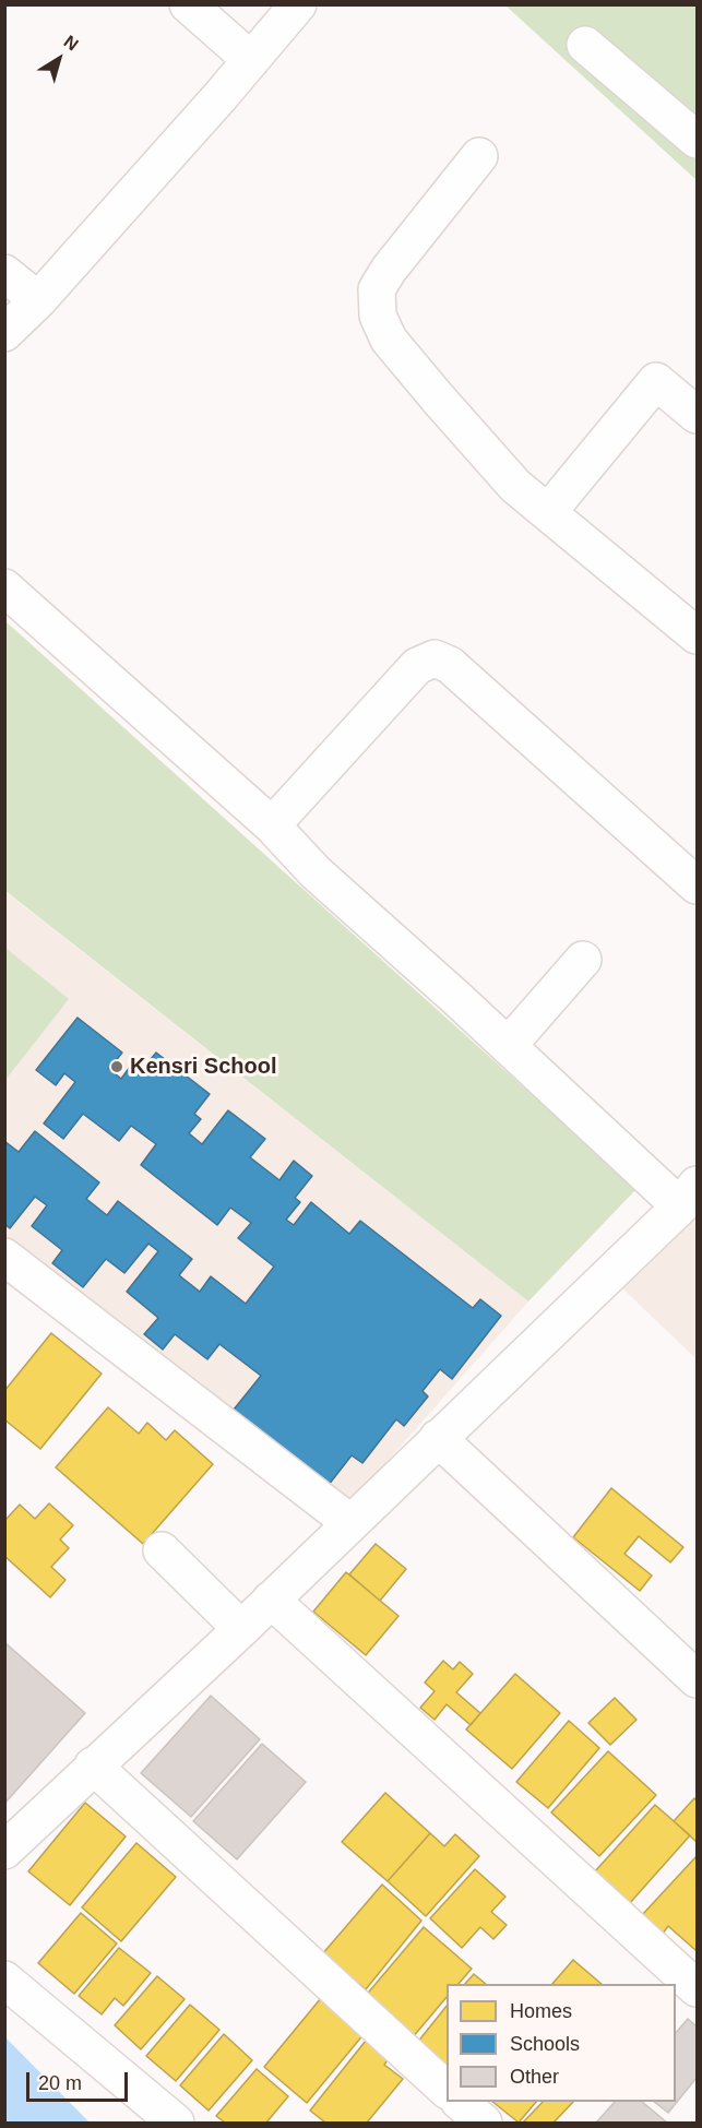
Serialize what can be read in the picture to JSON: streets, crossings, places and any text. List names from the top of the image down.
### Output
{
  "places": ["Kensri School"],
  "legend": ["Homes", "Schools", "Other"],
  "scale_bar": "20 m",
  "north": "top right"
}
